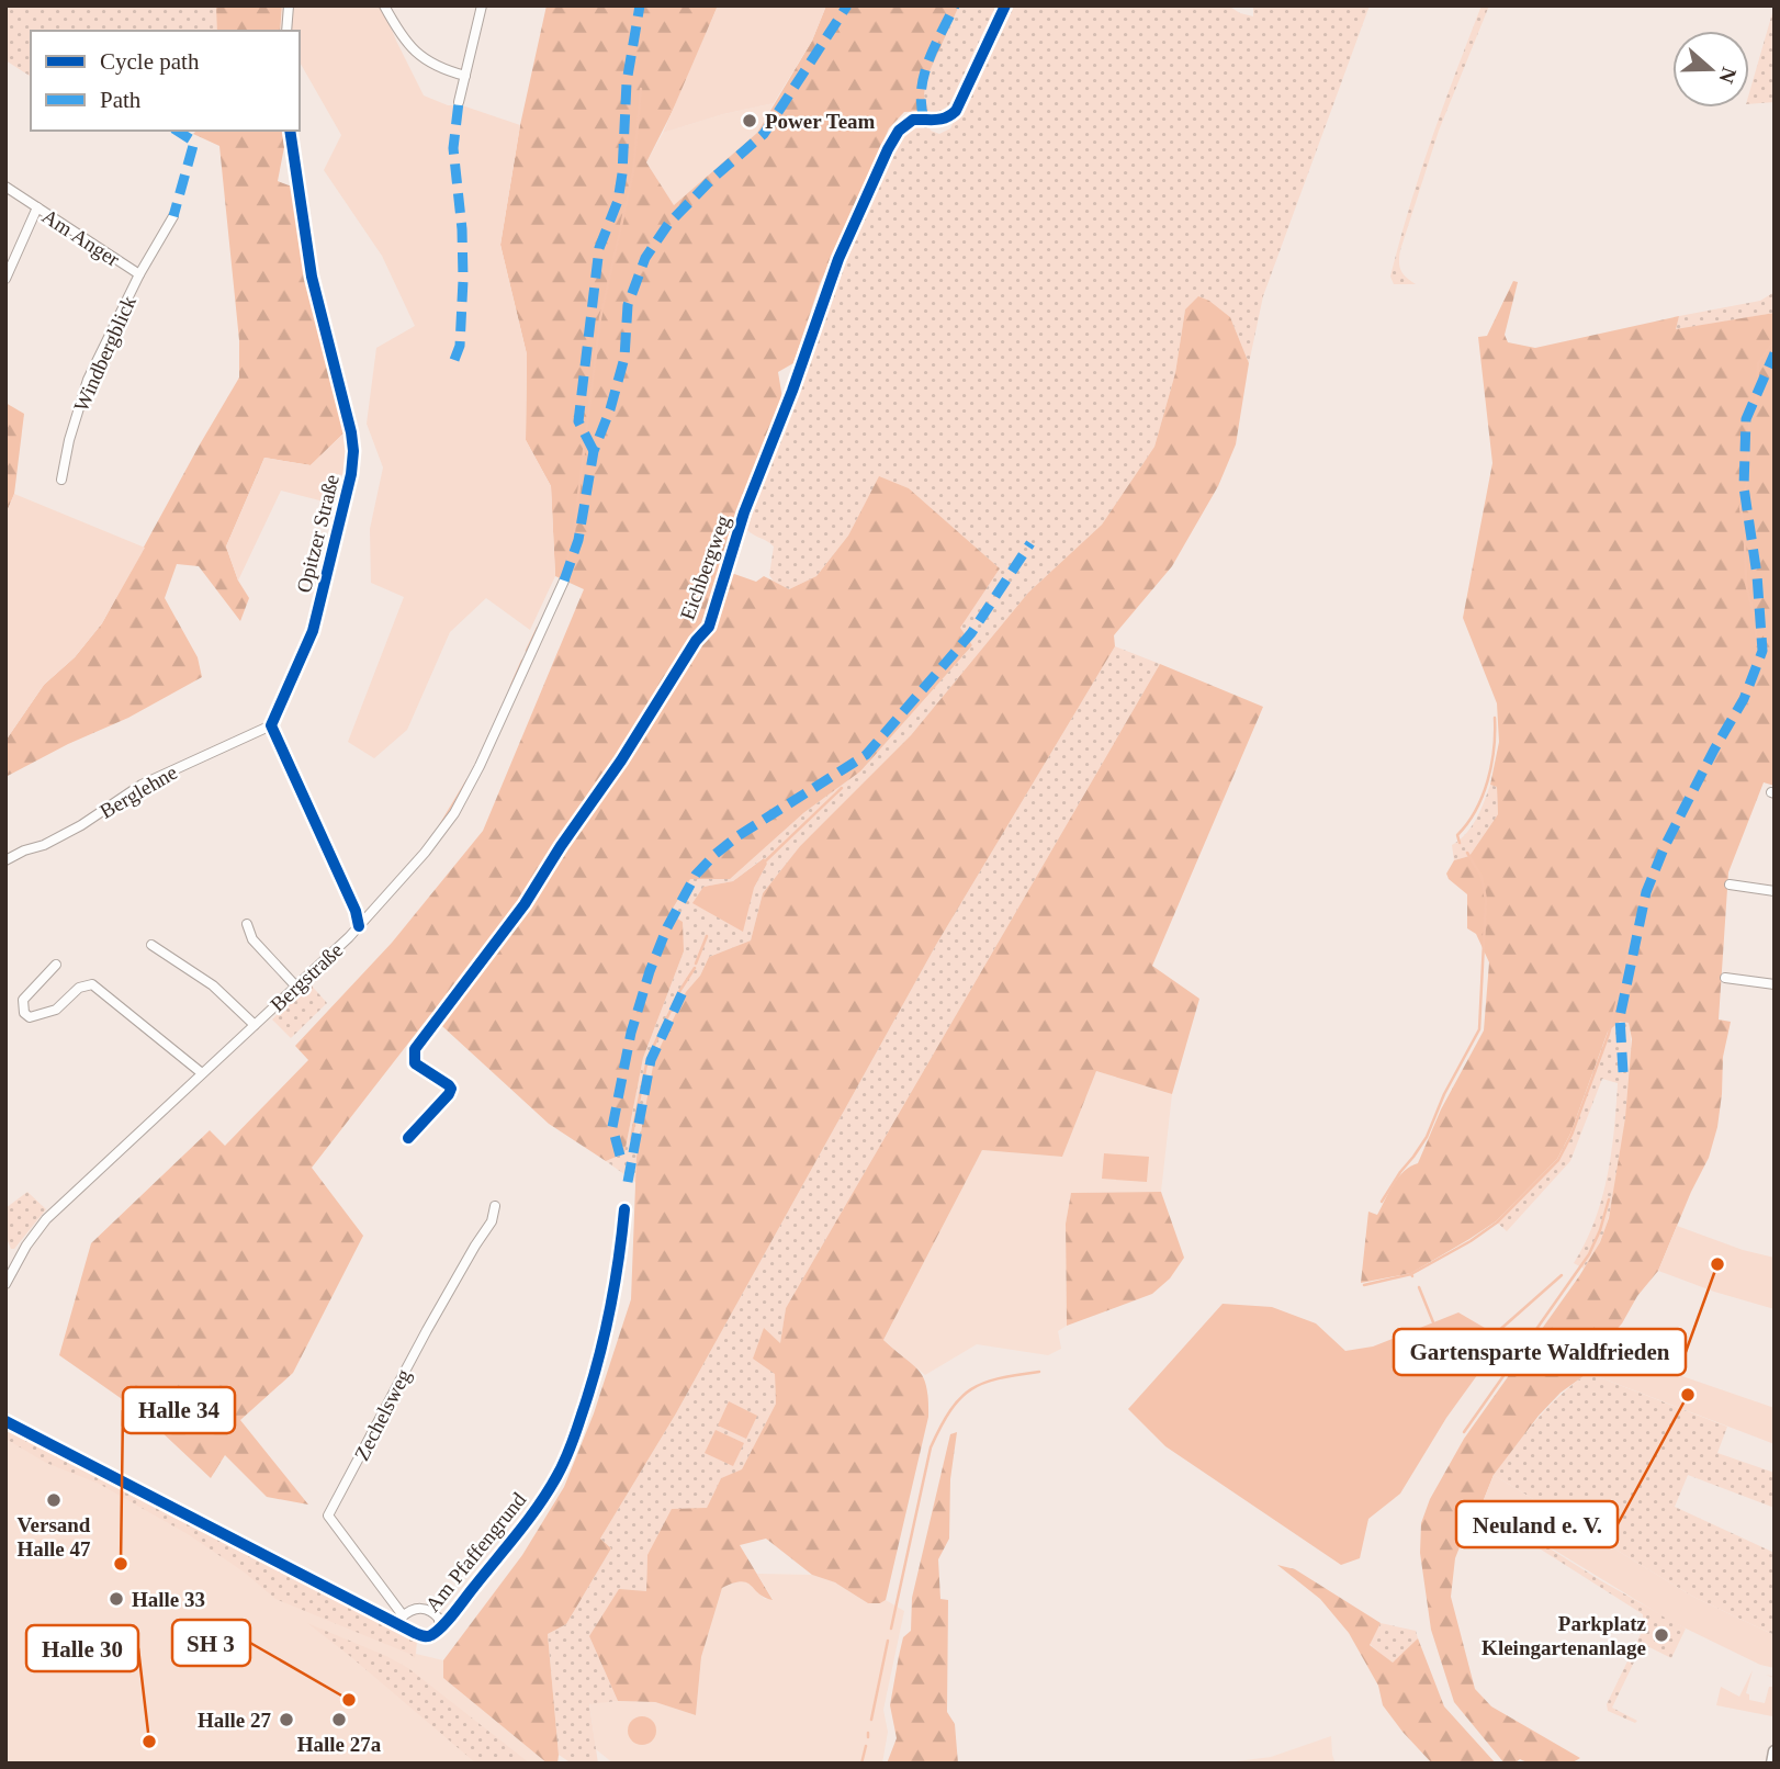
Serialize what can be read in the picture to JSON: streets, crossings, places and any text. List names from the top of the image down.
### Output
{
  "streets": {
    "street": [
      "Am Anger",
      "Windbergblick",
      "Opitzer Straße",
      "Eichbergweg",
      "Berglehne",
      "Bergstraße",
      "Zechelsweg",
      "Am Pfaffengrund"
    ]
  },
  "crossings": [
    ["Am Anger", "Windbergblick"],
    ["Opitzer Straße", "Berglehne"],
    ["Zechelsweg", "Am Pfaffengrund"]
  ],
  "places": [
    "Power Team",
    "Gartensparte Waldfrieden",
    "Neuland e. V.",
    "Versand Halle 47",
    "Halle 34",
    "Halle 33",
    "Parkplatz Kleingartenanlage",
    "SH 3",
    "Halle 27",
    "Halle 27a",
    "Halle 30"
  ],
  "legend": ["Cycle path", "Path"],
  "north": "right"
}
